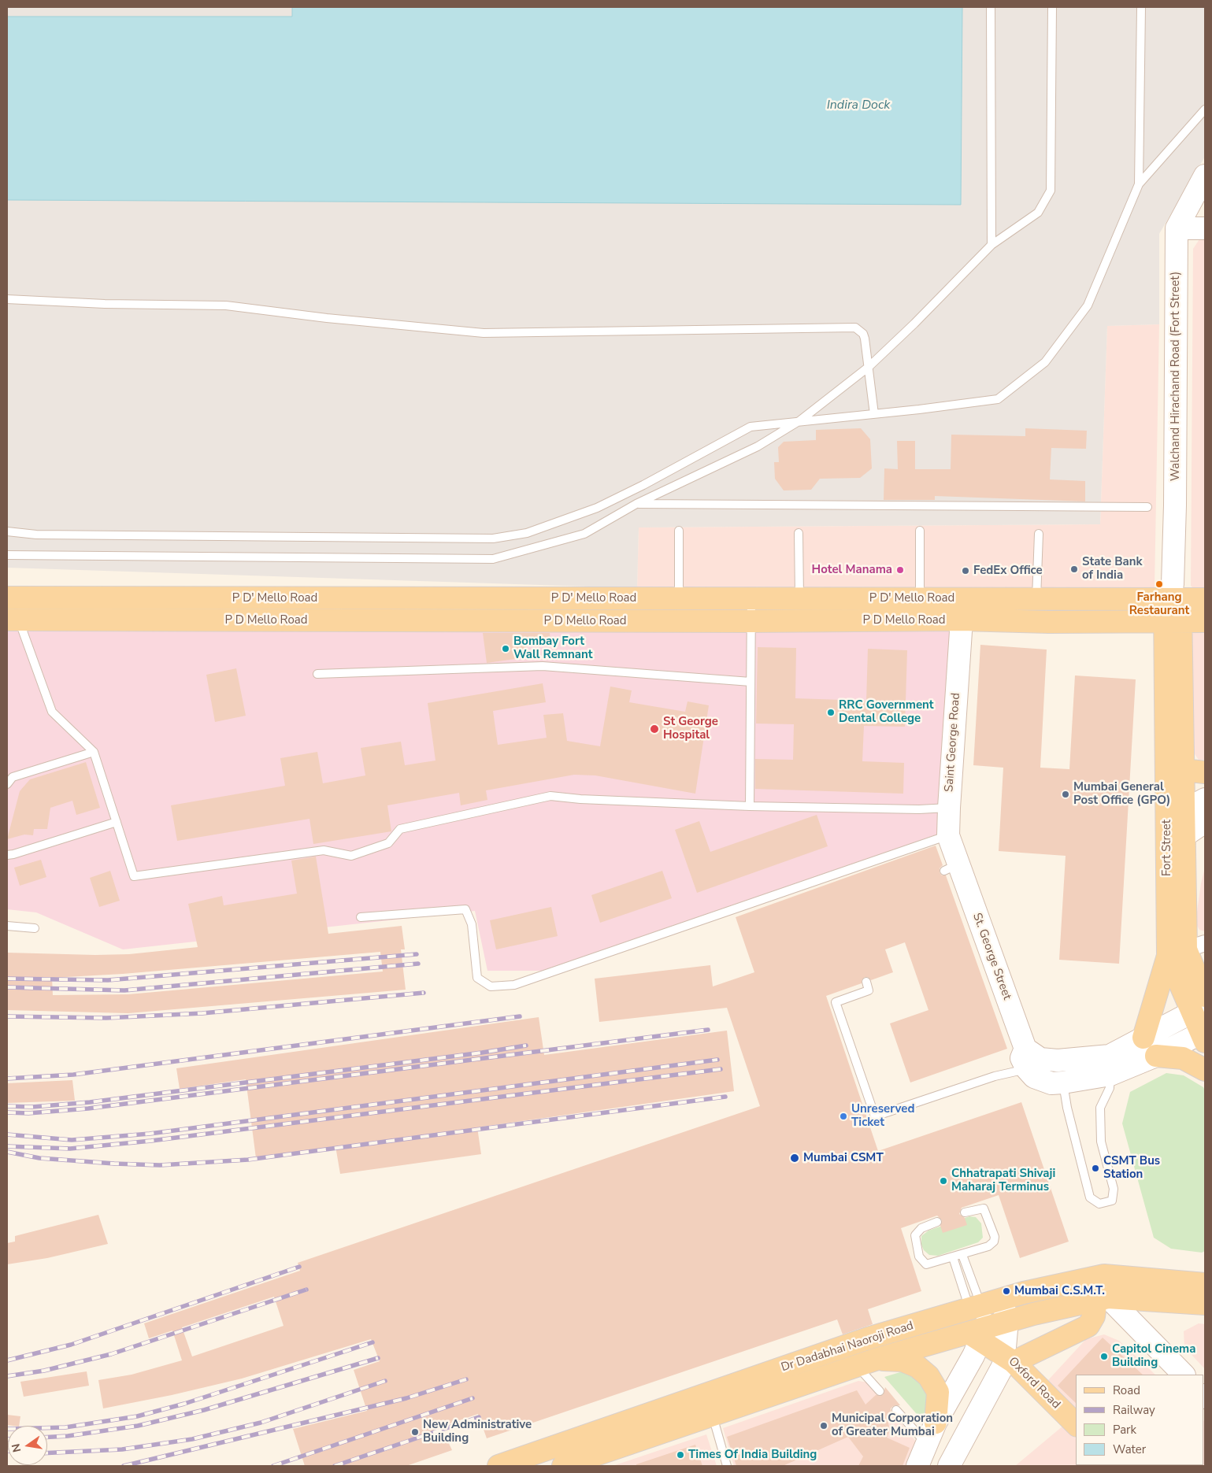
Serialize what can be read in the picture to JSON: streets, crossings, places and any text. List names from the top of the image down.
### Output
{
  "streets": {
    "main road": [
      "Walchand Hirachand Road (Fort Street)",
      "P D' Mello Road",
      "P D Mello Road",
      "Saint George Road",
      "Fort Street",
      "St. George Street",
      "Dr Dadabhai Naoroji Road",
      "Oxford Road"
    ]
  },
  "crossings": [
    ["Walchand Hirachand Road (Fort Street)", "P D' Mello Road"],
    ["Walchand Hirachand Road (Fort Street)", "Fort Street"],
    ["P D' Mello Road", "Fort Street"],
    ["P D Mello Road", "Saint George Road"],
    ["P D Mello Road", "Fort Street"],
    ["Saint George Road", "St. George Street"],
    ["Dr Dadabhai Naoroji Road", "Oxford Road"]
  ],
  "water": ["Indira Dock"],
  "places": [
    "State Bank of India",
    "Hotel Manama",
    "FedEx Office",
    "Farhang Restaurant",
    "Bombay Fort Wall Remnant",
    "RRC Government Dental College",
    "St George Hospital",
    "Mumbai General Post Office (GPO)",
    "Unreserved Ticket",
    "Mumbai CSMT",
    "CSMT Bus Station",
    "Chhatrapati Shivaji Maharaj Terminus",
    "Mumbai C.S.M.T.",
    "Capitol Cinema Building",
    "Municipal Corporation of Greater Mumbai",
    "New Administrative Building",
    "Times Of India Building"
  ],
  "legend": [
    "Road",
    "Railway",
    "Park",
    "Water"
  ],
  "north": "left"
}
